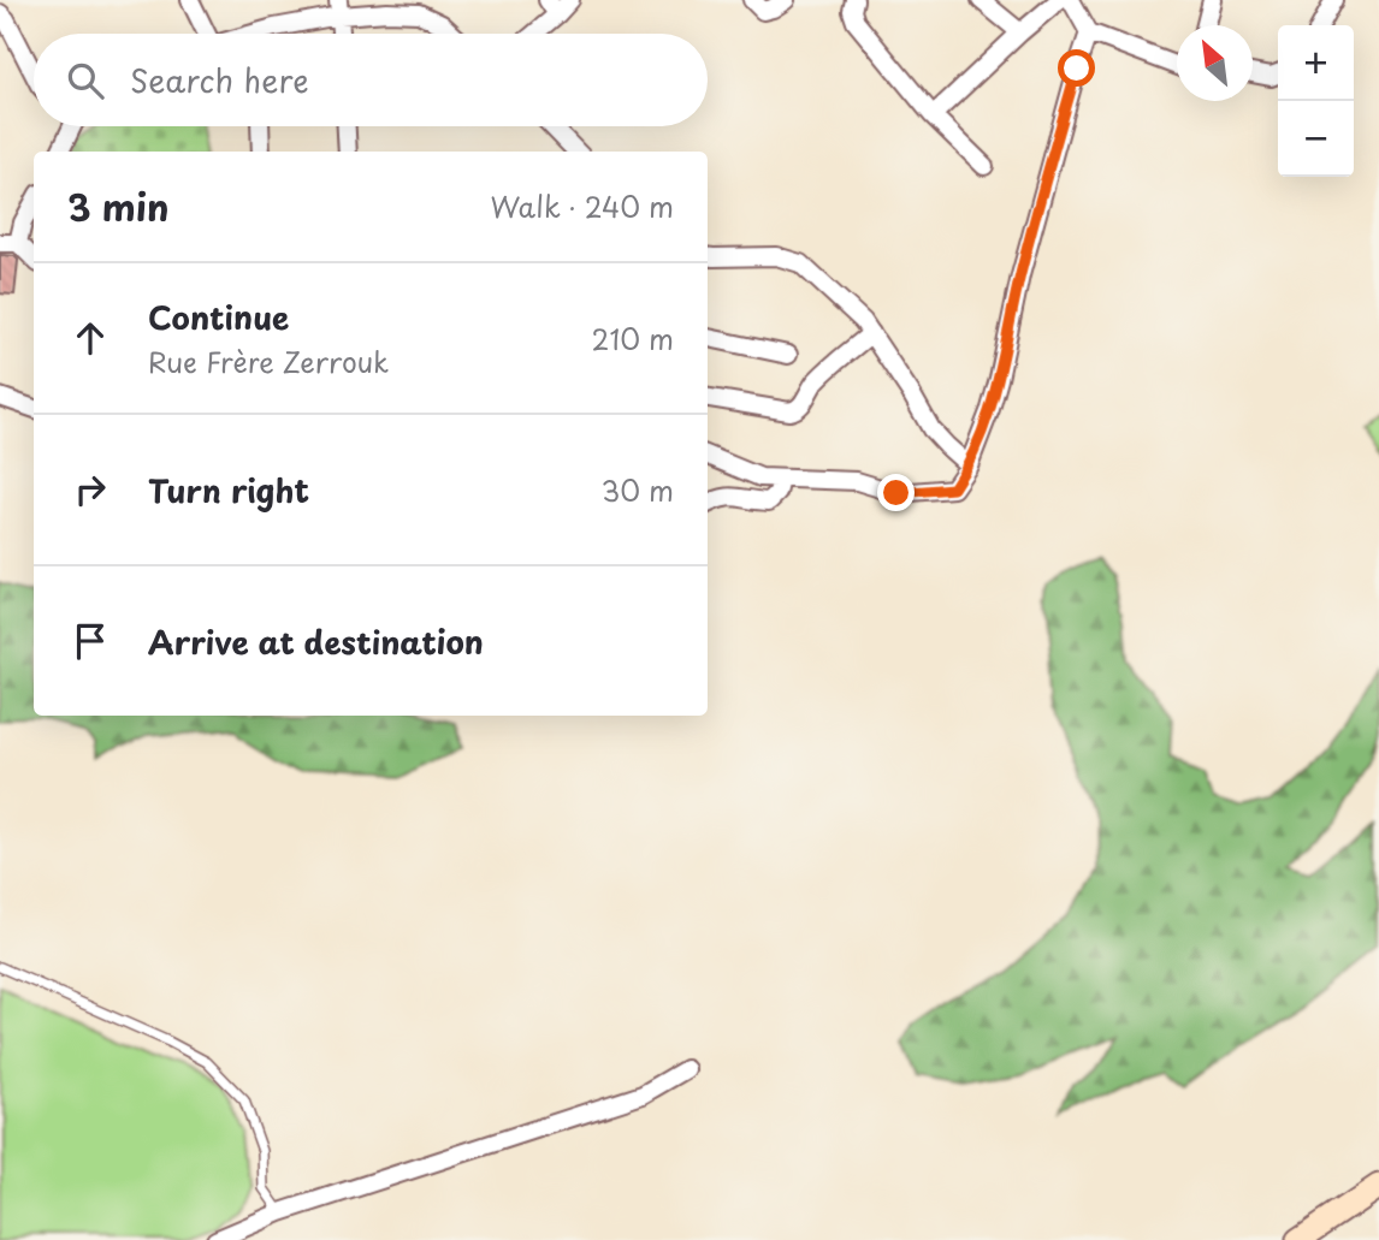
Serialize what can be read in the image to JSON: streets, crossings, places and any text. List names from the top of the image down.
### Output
{
  "north": "top left",
  "page": {
    "map_buttons": ["+", "−"],
    "search": "Search here",
    "heading": ["3 min", "Walk · 240 m"],
    "list": [
      ["Continue", "Rue Frère Zerrouk", "210 m"],
      ["Turn right", "30 m"],
      "Arrive at destination"
    ]
  }
}
